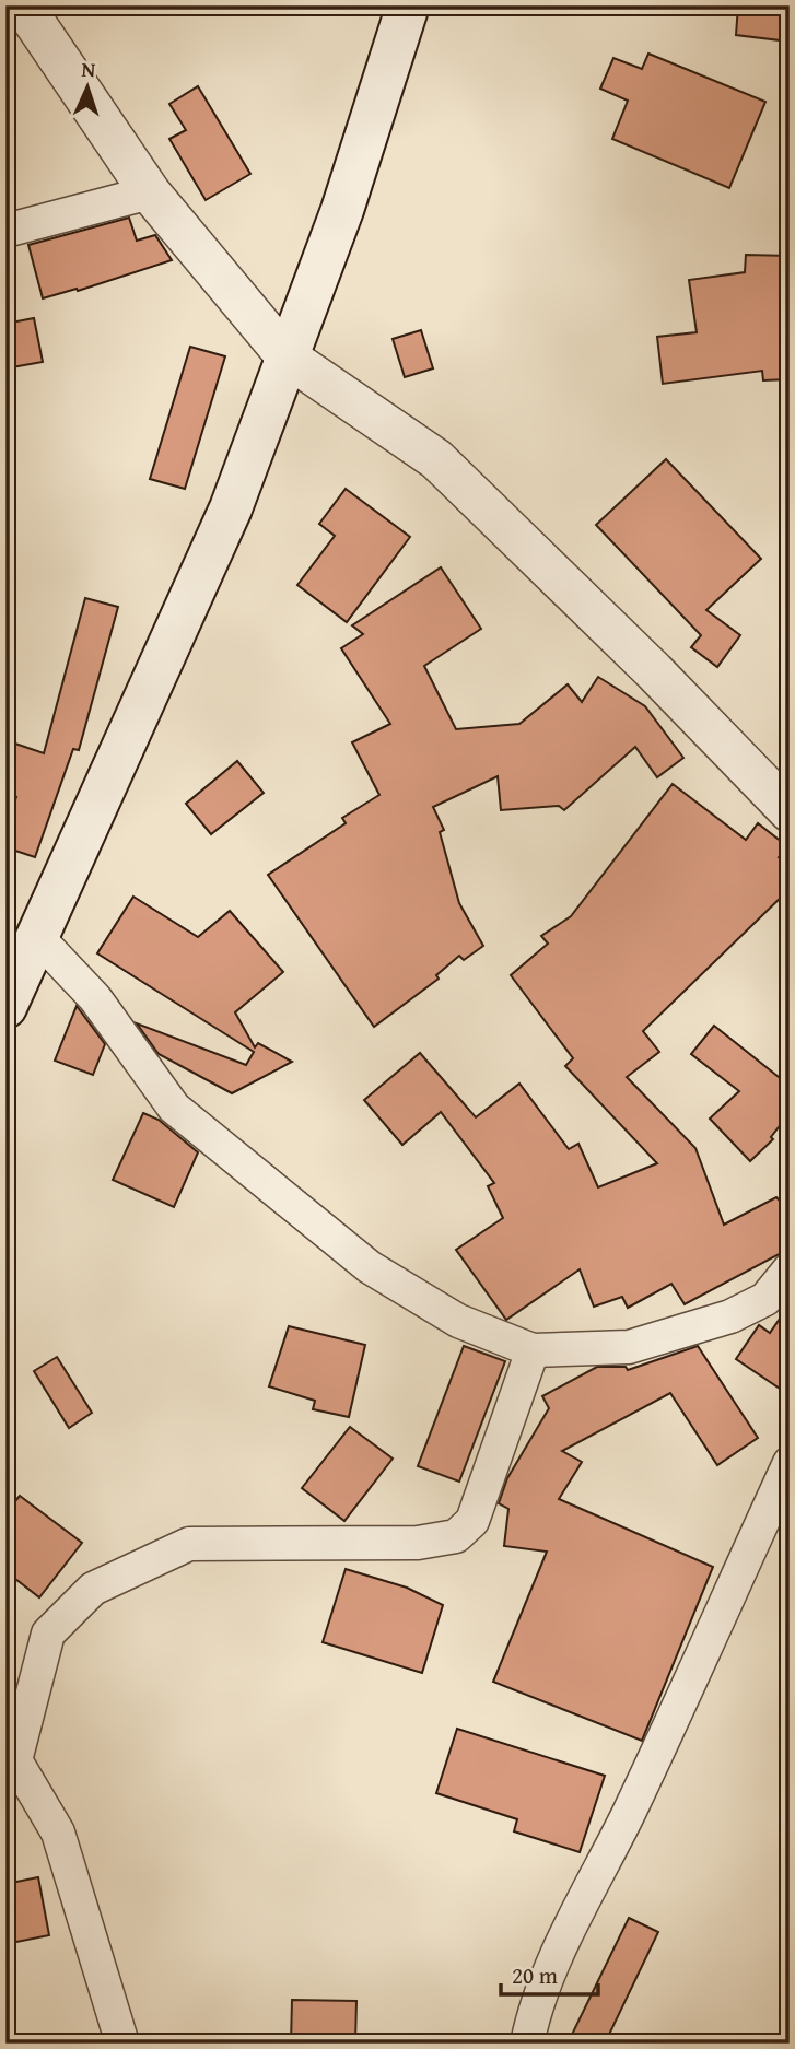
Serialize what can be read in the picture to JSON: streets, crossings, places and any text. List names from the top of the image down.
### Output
{
  "scale_bar": "20 m",
  "north": "top"
}
